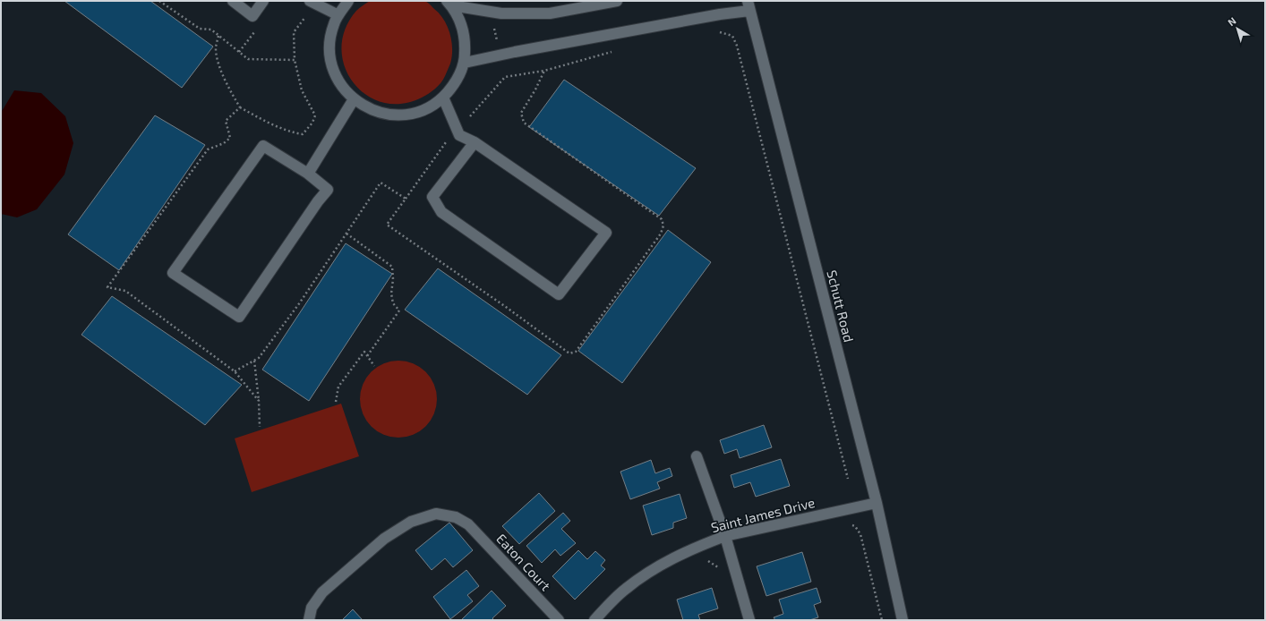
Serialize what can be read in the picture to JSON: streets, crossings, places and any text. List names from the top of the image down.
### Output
{
  "streets": {
    "street": ["Schutt Road", "Saint James Drive", "Eaton Court"]
  },
  "crossings": [
    ["Schutt Road", "Saint James Drive"]
  ],
  "north": "top left"
}
